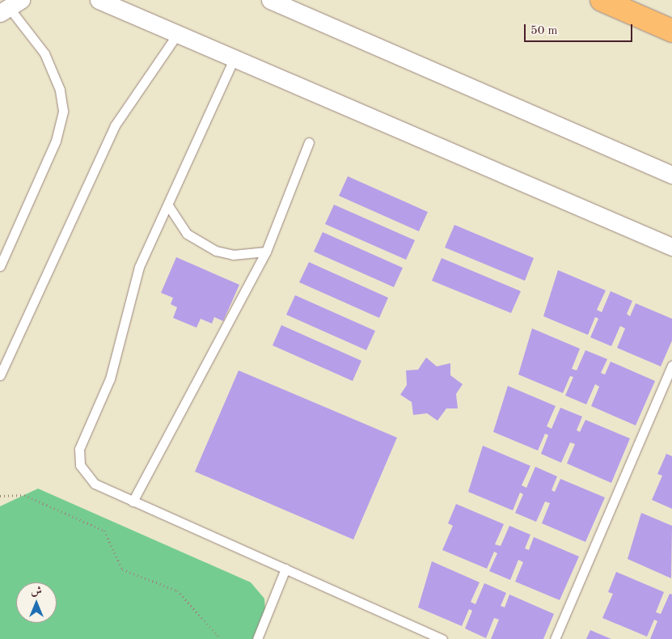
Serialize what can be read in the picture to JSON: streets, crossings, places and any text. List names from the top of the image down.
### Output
{
  "scale_bar": "50 m",
  "north": "top"
}
